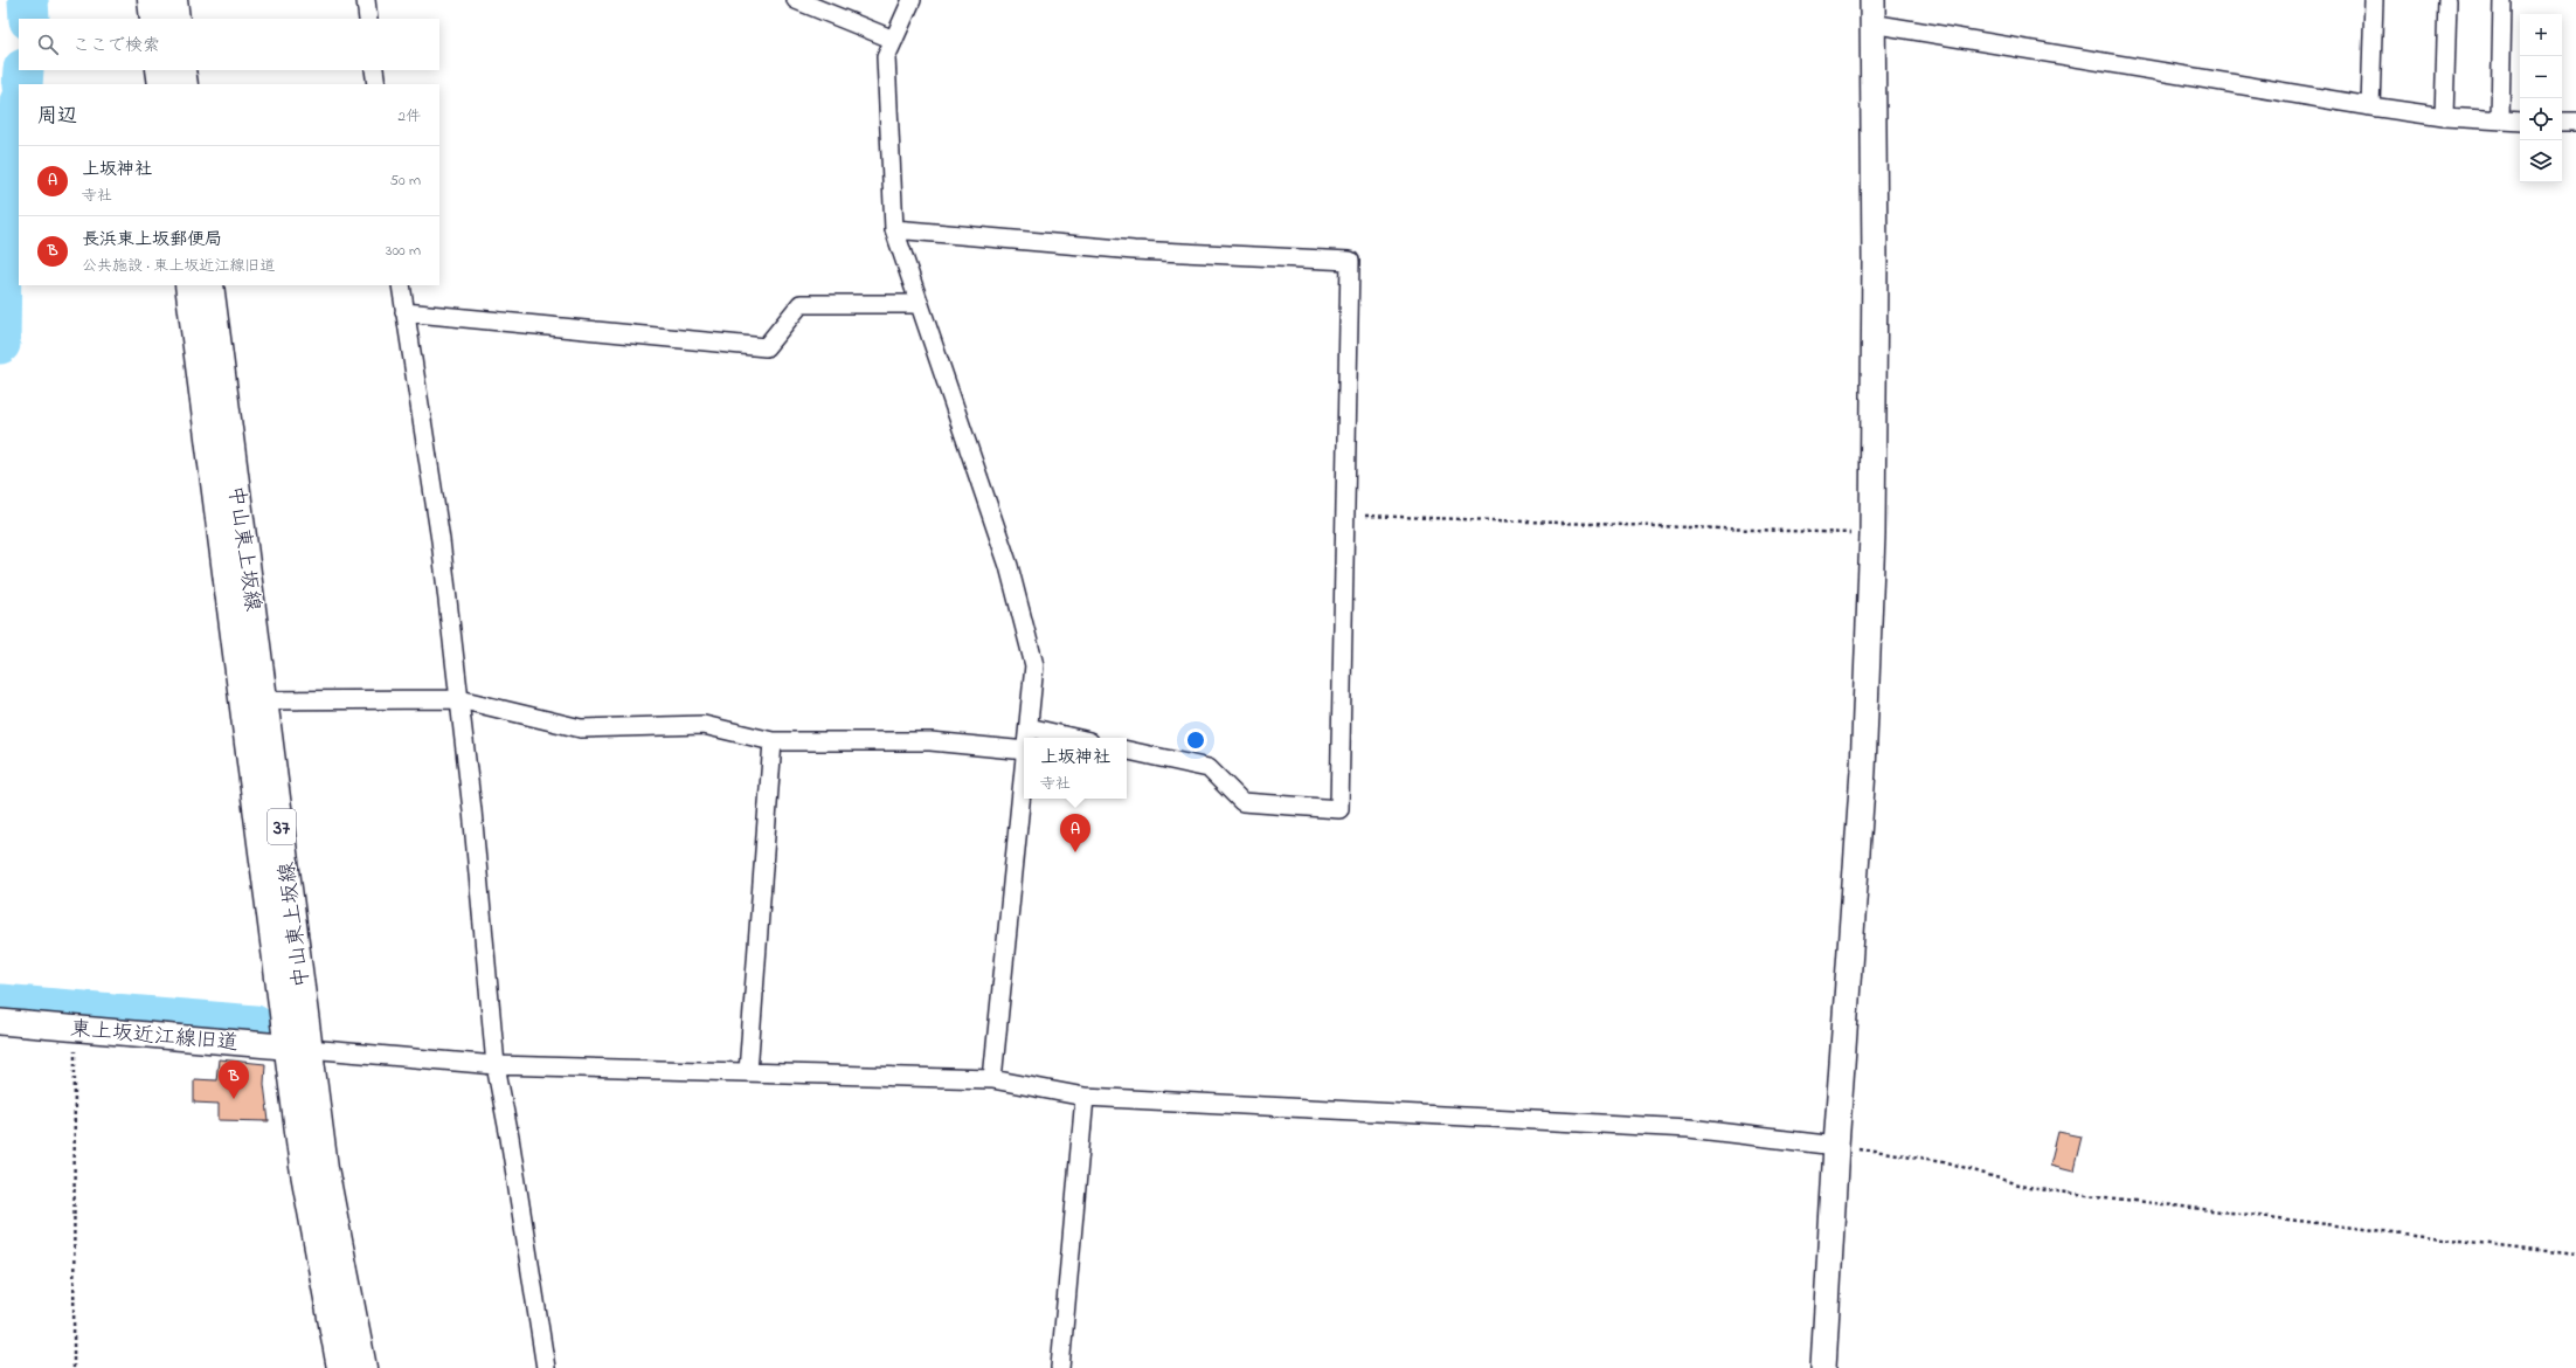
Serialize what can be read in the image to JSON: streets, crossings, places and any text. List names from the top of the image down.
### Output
{
  "streets": {
    "main road": ["中山東上坂線", "37"],
    "street": ["東上坂近江線旧道"]
  },
  "crossings": [
    ["中山東上坂線", "東上坂近江線旧道"]
  ],
  "page": {
    "map_buttons": ["+", "−"],
    "search": "ここで検索",
    "heading": ["周辺", "2件"],
    "list": [
      {
        "mark": "A",
        "name": "上坂神社",
        "note": "寺社",
        "value": "50 m"
      },
      {
        "mark": "B",
        "name": "長浜東上坂郵便局",
        "note": "公共施設 · 東上坂近江線旧道",
        "value": "300 m"
      }
    ],
    "popup": ["上坂神社", "寺社"],
    "pins": ["A", "B"]
  }
}
